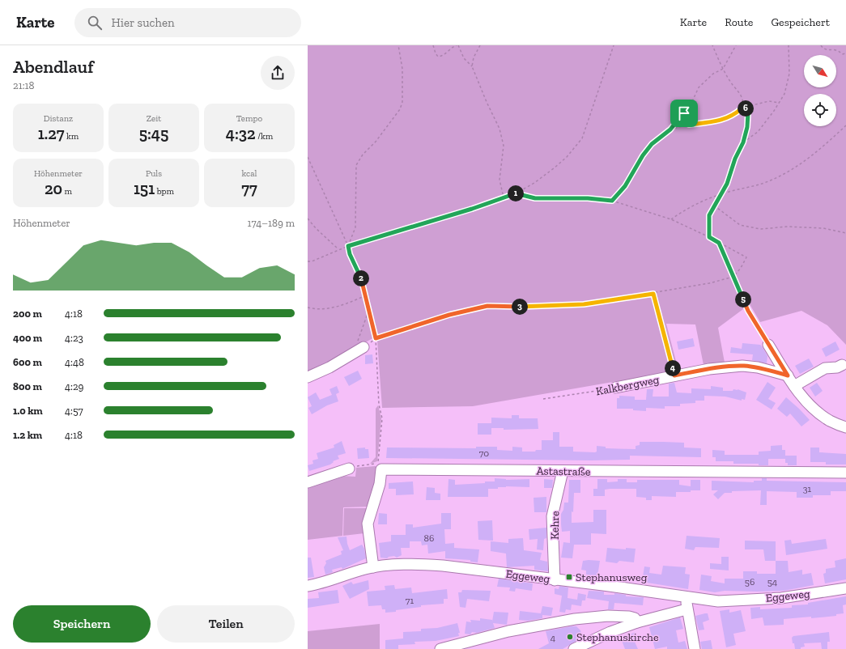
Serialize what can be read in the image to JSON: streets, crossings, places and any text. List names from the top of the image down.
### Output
{
  "streets": {
    "street": [
      "Kalkbergweg",
      "Astastraße",
      "Kehre",
      "Eggeweg"
    ]
  },
  "crossings": [
    ["Astastraße", "Kehre"],
    ["Astastraße", "Eggeweg"],
    ["Kehre", "Eggeweg"]
  ],
  "places": {
    "transit": ["Stephanusweg"],
    "other": ["Stephanuskirche"]
  },
  "house_numbers": [
    "70",
    "31",
    "86",
    "56",
    "54",
    "71",
    "4"
  ],
  "north": "bottom right",
  "page": {
    "header": "Karte",
    "search": "Hier suchen",
    "nav": ["Karte", "Route", "Gespeichert"],
    "heading": ["Abendlauf", "21:18"],
    "stats": [
      ["Distanz", "1.27 km"],
      ["Zeit", "5:45"],
      ["Tempo", "4:32 /km"],
      ["Höhenmeter", "20 m"],
      ["Puls", "151 bpm"],
      ["kcal", "77"]
    ],
    "pins": [
      "6",
      "1",
      "2",
      "5",
      "3",
      "4"
    ],
    "chart": ["Höhenmeter", "174–189 m"],
    "list": [
      {
        "name": "200 m",
        "note": "4:18"
      },
      {
        "name": "400 m",
        "note": "4:23"
      },
      {
        "name": "600 m",
        "note": "4:48"
      },
      {
        "name": "800 m",
        "note": "4:29"
      },
      {
        "name": "1.0 km",
        "note": "4:57"
      },
      {
        "name": "1.2 km",
        "note": "4:18"
      }
    ],
    "buttons": ["Speichern", "Teilen"]
  }
}
